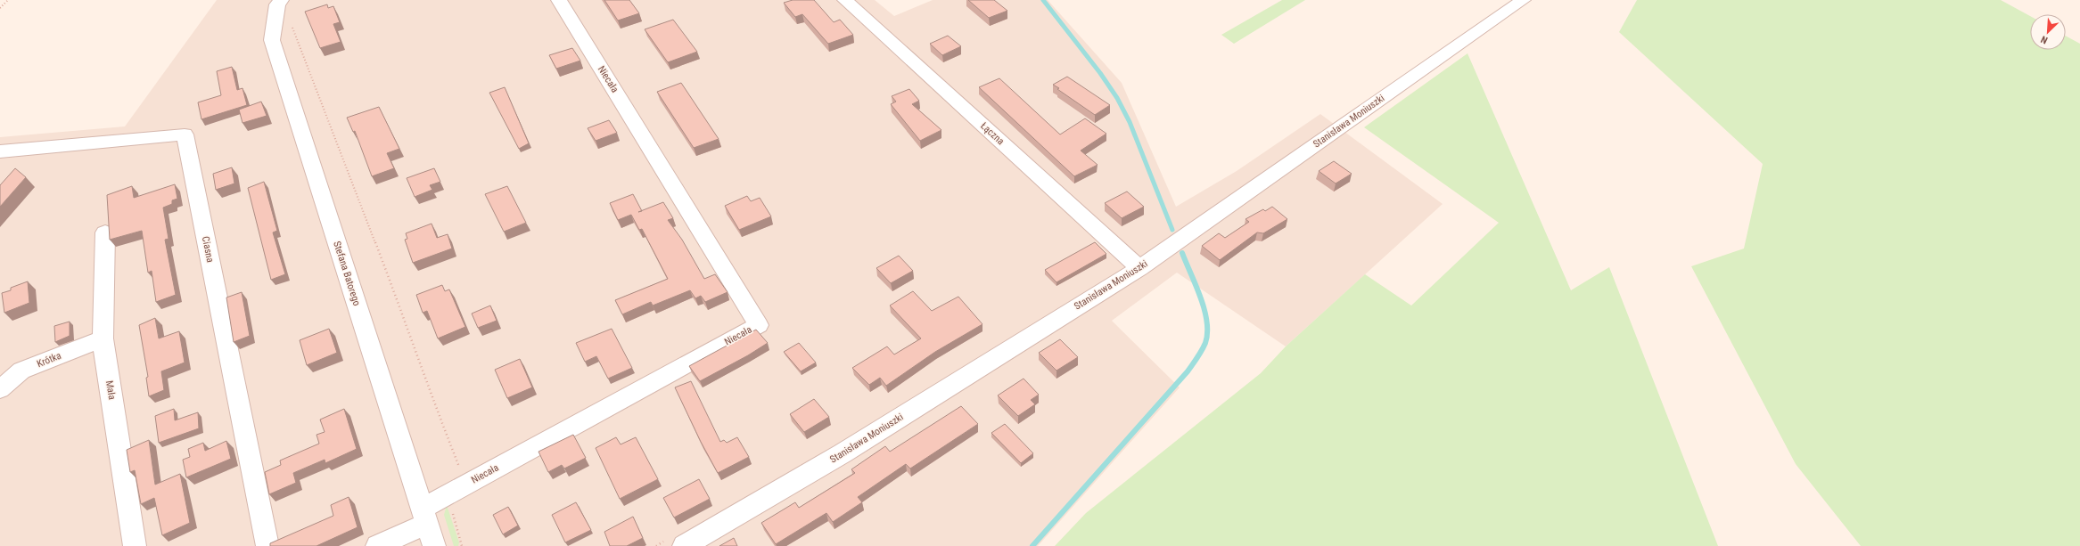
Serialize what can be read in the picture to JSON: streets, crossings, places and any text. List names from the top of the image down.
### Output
{
  "streets": {
    "street": [
      "Niecała",
      "Stanisława Moniuszki",
      "Łączna",
      "Ciasna",
      "Stefana Batorego",
      "Krótka",
      "Mała"
    ]
  },
  "crossings": [
    ["Niecała", "Stefana Batorego"],
    ["Stanisława Moniuszki", "Łączna"],
    ["Krótka", "Mała"]
  ],
  "north": "bottom left"
}
